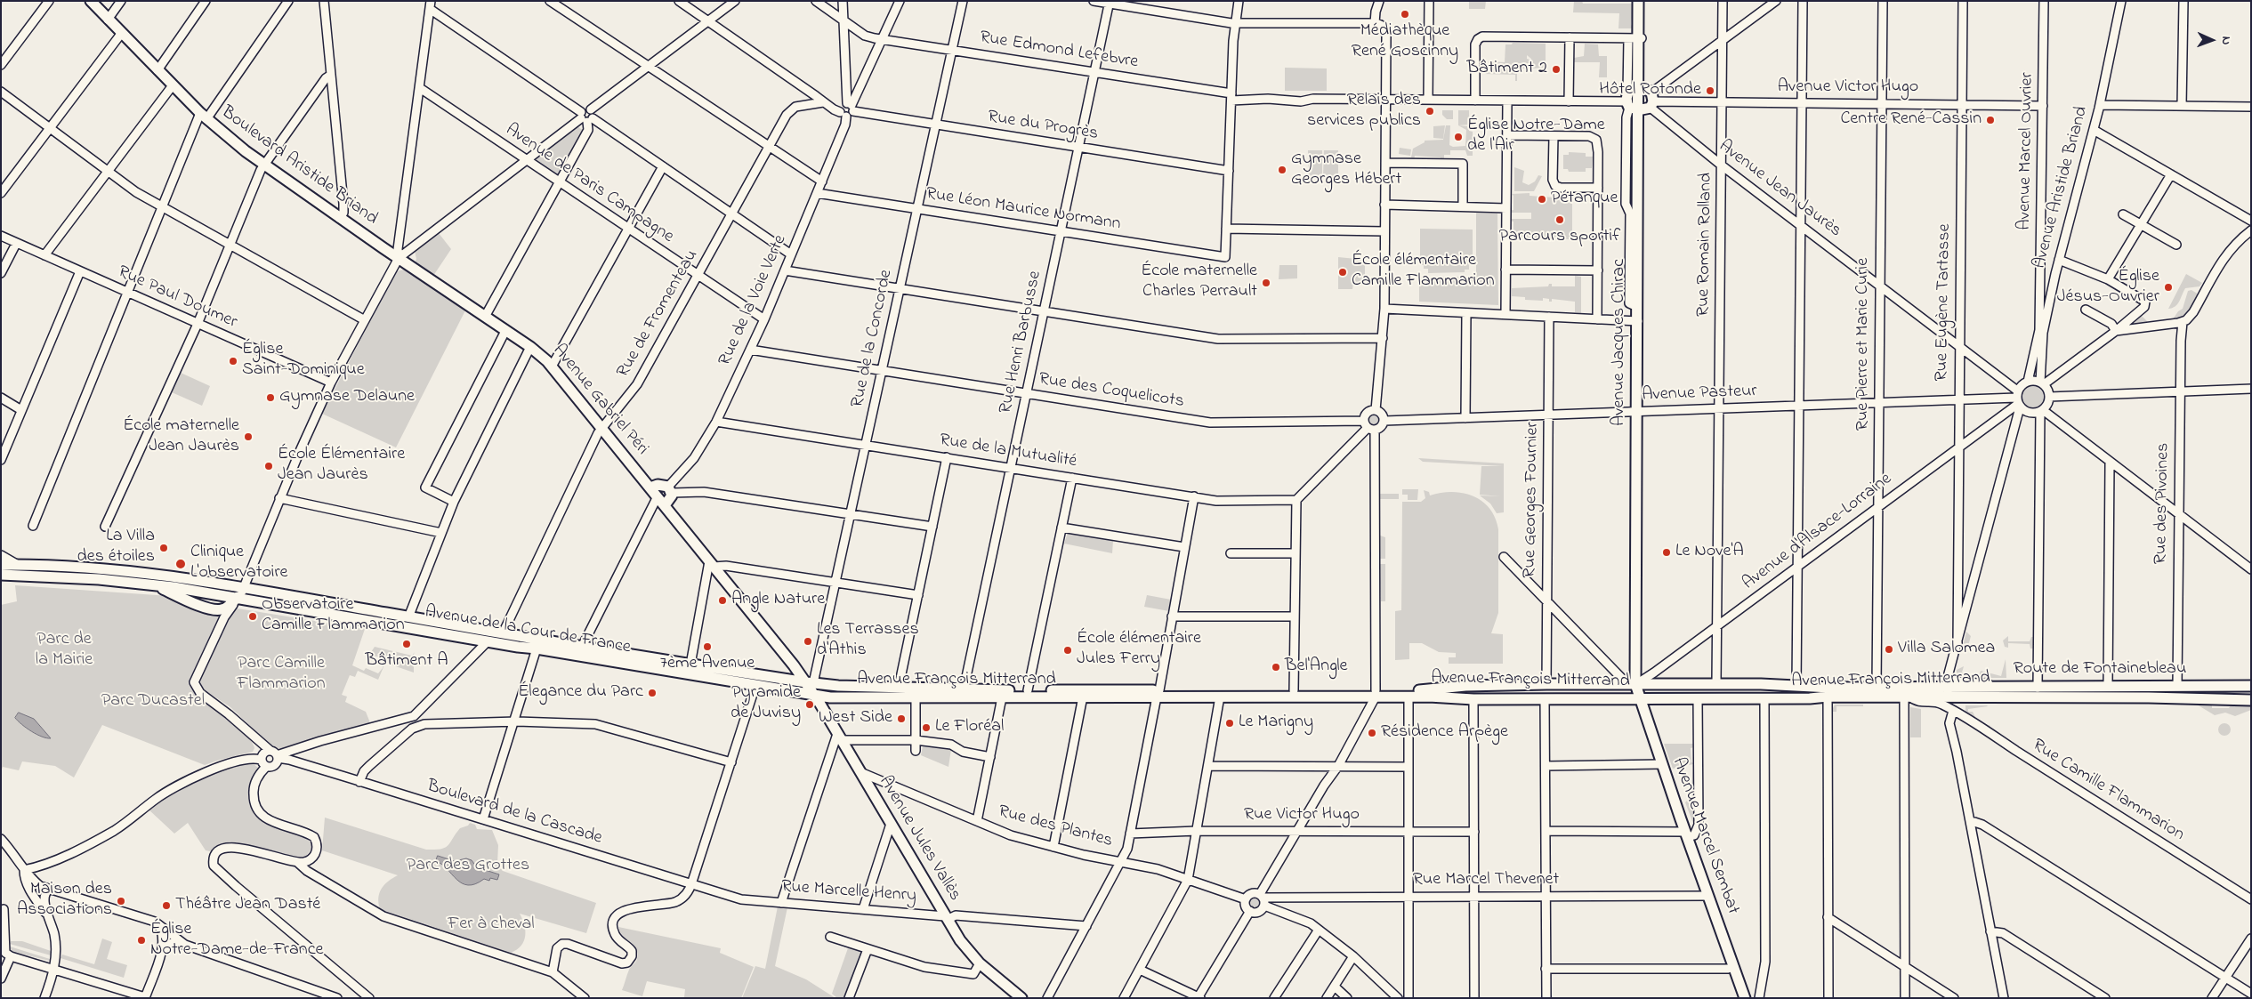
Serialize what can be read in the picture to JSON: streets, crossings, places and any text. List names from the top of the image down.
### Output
{
  "streets": {
    "main road": [
      "Boulevard Aristide Briand",
      "Avenue Jacques Chirac",
      "Avenue Gabriel Péri",
      "Avenue de la Cour de France",
      "Route de Fontainebleau",
      "Avenue François Mitterrand",
      "Avenue Marcel Sembat",
      "Avenue Jules Vallès"
    ],
    "street": [
      "Rue Edmond Lefebvre",
      "Avenue Victor Hugo",
      "Rue du Progrès",
      "Avenue Marcel Ouvrier",
      "Avenue de Paris Campagne",
      "Avenue Aristide Briand",
      "Avenue Jean Jaurès",
      "Rue Léon Maurice Normann",
      "Rue Romain Rolland",
      "Rue Paul Doumer",
      "Rue de la Voie Verte",
      "Rue Eugène Tartasse",
      "Rue de Fromenteau",
      "Rue de la Concorde",
      "Rue Henri Barbusse",
      "Rue Pierre et Marie Curie",
      "Rue des Coquelicots",
      "Avenue Pasteur",
      "Rue de la Mutualité",
      "Rue Georges Fournier",
      "Rue des Pivoines",
      "Avenue d'Alsace-Lorraine",
      "Rue Camille Flammarion",
      "Boulevard de la Cascade",
      "Rue Victor Hugo",
      "Rue des Plantes",
      "Rue Marcel Thevenet",
      "Rue Marcelle Henry"
    ]
  },
  "crossings": [
    ["Rue Edmond Lefebvre", "Avenue Victor Hugo"],
    ["Rue Edmond Lefebvre", "Rue de la Voie Verte"],
    ["Rue Edmond Lefebvre", "Rue de la Concorde"],
    ["Rue Edmond Lefebvre", "Rue Henri Barbusse"],
    ["Avenue Victor Hugo", "Avenue Marcel Ouvrier"],
    ["Avenue Victor Hugo", "Avenue Jean Jaurès"],
    ["Avenue Victor Hugo", "Rue Romain Rolland"],
    ["Avenue Victor Hugo", "Rue Eugène Tartasse"],
    ["Avenue Victor Hugo", "Avenue Jacques Chirac"],
    ["Avenue Victor Hugo", "Rue Pierre et Marie Curie"],
    ["Rue du Progrès", "Rue de la Voie Verte"],
    ["Rue du Progrès", "Rue de la Concorde"],
    ["Rue du Progrès", "Rue Henri Barbusse"],
    ["Avenue Marcel Ouvrier", "Avenue Aristide Briand"],
    ["Avenue Marcel Ouvrier", "Avenue Jean Jaurès"],
    ["Avenue Marcel Ouvrier", "Avenue Pasteur"],
    ["Avenue Marcel Ouvrier", "Avenue d'Alsace-Lorraine"],
    ["Boulevard Aristide Briand", "Avenue Gabriel Péri"],
    ["Avenue de Paris Campagne", "Rue de la Voie Verte"],
    ["Avenue de Paris Campagne", "Rue de Fromenteau"],
    ["Avenue Aristide Briand", "Avenue Jean Jaurès"],
    ["Avenue Aristide Briand", "Avenue Pasteur"],
    ["Avenue Aristide Briand", "Avenue d'Alsace-Lorraine"],
    ["Avenue Jean Jaurès", "Rue Romain Rolland"],
    ["Avenue Jean Jaurès", "Rue Eugène Tartasse"],
    ["Avenue Jean Jaurès", "Avenue Jacques Chirac"],
    ["Avenue Jean Jaurès", "Rue Pierre et Marie Curie"],
    ["Avenue Jean Jaurès", "Avenue Pasteur"],
    ["Avenue Jean Jaurès", "Avenue d'Alsace-Lorraine"],
    ["Rue Léon Maurice Normann", "Rue de la Voie Verte"],
    ["Rue Léon Maurice Normann", "Rue de la Concorde"],
    ["Rue Léon Maurice Normann", "Rue Henri Barbusse"],
    ["Rue Romain Rolland", "Avenue Pasteur"],
    ["Rue Romain Rolland", "Avenue d'Alsace-Lorraine"],
    ["Rue Romain Rolland", "Avenue François Mitterrand"],
    ["Rue de la Voie Verte", "Rue des Coquelicots"],
    ["Rue de la Voie Verte", "Rue de la Mutualité"],
    ["Rue Eugène Tartasse", "Avenue Pasteur"],
    ["Rue Eugène Tartasse", "Avenue d'Alsace-Lorraine"],
    ["Rue de Fromenteau", "Avenue Gabriel Péri"],
    ["Rue de Fromenteau", "Avenue de la Cour de France"],
    ["Rue de la Concorde", "Rue des Coquelicots"],
    ["Rue de la Concorde", "Rue de la Mutualité"],
    ["Rue de la Concorde", "Avenue de la Cour de France"],
    ["Rue de la Concorde", "Avenue François Mitterrand"],
    ["Rue de la Concorde", "Avenue Jules Vallès"],
    ["Rue Henri Barbusse", "Rue des Coquelicots"],
    ["Rue Henri Barbusse", "Rue de la Mutualité"],
    ["Rue Henri Barbusse", "Avenue François Mitterrand"],
    ["Avenue Jacques Chirac", "Avenue Pasteur"],
    ["Avenue Jacques Chirac", "Avenue d'Alsace-Lorraine"],
    ["Avenue Jacques Chirac", "Avenue François Mitterrand"],
    ["Avenue Jacques Chirac", "Avenue Marcel Sembat"],
    ["Rue Pierre et Marie Curie", "Avenue Pasteur"],
    ["Rue Pierre et Marie Curie", "Avenue d'Alsace-Lorraine"],
    ["Rue Pierre et Marie Curie", "Route de Fontainebleau"],
    ["Rue des Coquelicots", "Avenue Pasteur"],
    ["Avenue Pasteur", "Rue Georges Fournier"],
    ["Avenue Pasteur", "Avenue d'Alsace-Lorraine"],
    ["Avenue Gabriel Péri", "Avenue Jules Vallès"],
    ["Rue Georges Fournier", "Avenue François Mitterrand"],
    ["Rue des Pivoines", "Route de Fontainebleau"],
    ["Avenue d'Alsace-Lorraine", "Avenue François Mitterrand"],
    ["Avenue d'Alsace-Lorraine", "Avenue Marcel Sembat"],
    ["Avenue de la Cour de France", "Avenue François Mitterrand"],
    ["Avenue de la Cour de France", "Avenue Jules Vallès"],
    ["Route de Fontainebleau", "Avenue François Mitterrand"],
    ["Avenue François Mitterrand", "Avenue Marcel Sembat"],
    ["Avenue François Mitterrand", "Avenue Jules Vallès"],
    ["Boulevard de la Cascade", "Rue Marcelle Henry"],
    ["Rue des Plantes", "Avenue Jules Vallès"],
    ["Rue des Plantes", "Rue Marcel Thevenet"],
    ["Avenue Marcel Sembat", "Rue Marcel Thevenet"],
    ["Avenue Jules Vallès", "Rue Marcelle Henry"]
  ],
  "parks": [
    "Parc de la Mairie",
    "Parc Camille Flammarion",
    "Parc Ducastel",
    "Parc des Grottes",
    "Fer à cheval"
  ],
  "places": [
    "Médiathèque René Goscinny",
    "Bâtiment 2",
    "Hôtel Rotonde",
    "Relais des services publics",
    "Centre René-Cassin",
    "Église Notre-Dame de l'Air",
    "Gymnase Georges Hébert",
    "Pétanque",
    "Parcours sportif",
    "École élémentaire Camille Flammarion",
    "École maternelle Charles Perrault",
    "Église Jésus-Ouvrier",
    "Église Saint-Dominique",
    "Gymnase Delaune",
    "École maternelle Jean Jaurès",
    "École Élémentaire Jean Jaurès",
    "La Villa des étoiles",
    "Le Nove'A",
    "Clinique L'observatoire",
    "Angle Nature",
    "Observatoire Camille Flammarion",
    "Les Terrasses d'Athis",
    "Bâtiment A",
    "7ème Avenue",
    "Villa Salomea",
    "École élémentaire Jules Ferry",
    "Bel'Angle",
    "Élegance du Parc",
    "Pyramide de Juvisy",
    "West Side",
    "Le Marigny",
    "Le Floréal",
    "Résidence Arpège",
    "Maison des Associations",
    "Théâtre Jean Dasté",
    "Église Notre-Dame-de-France"
  ],
  "north": "right"
}
